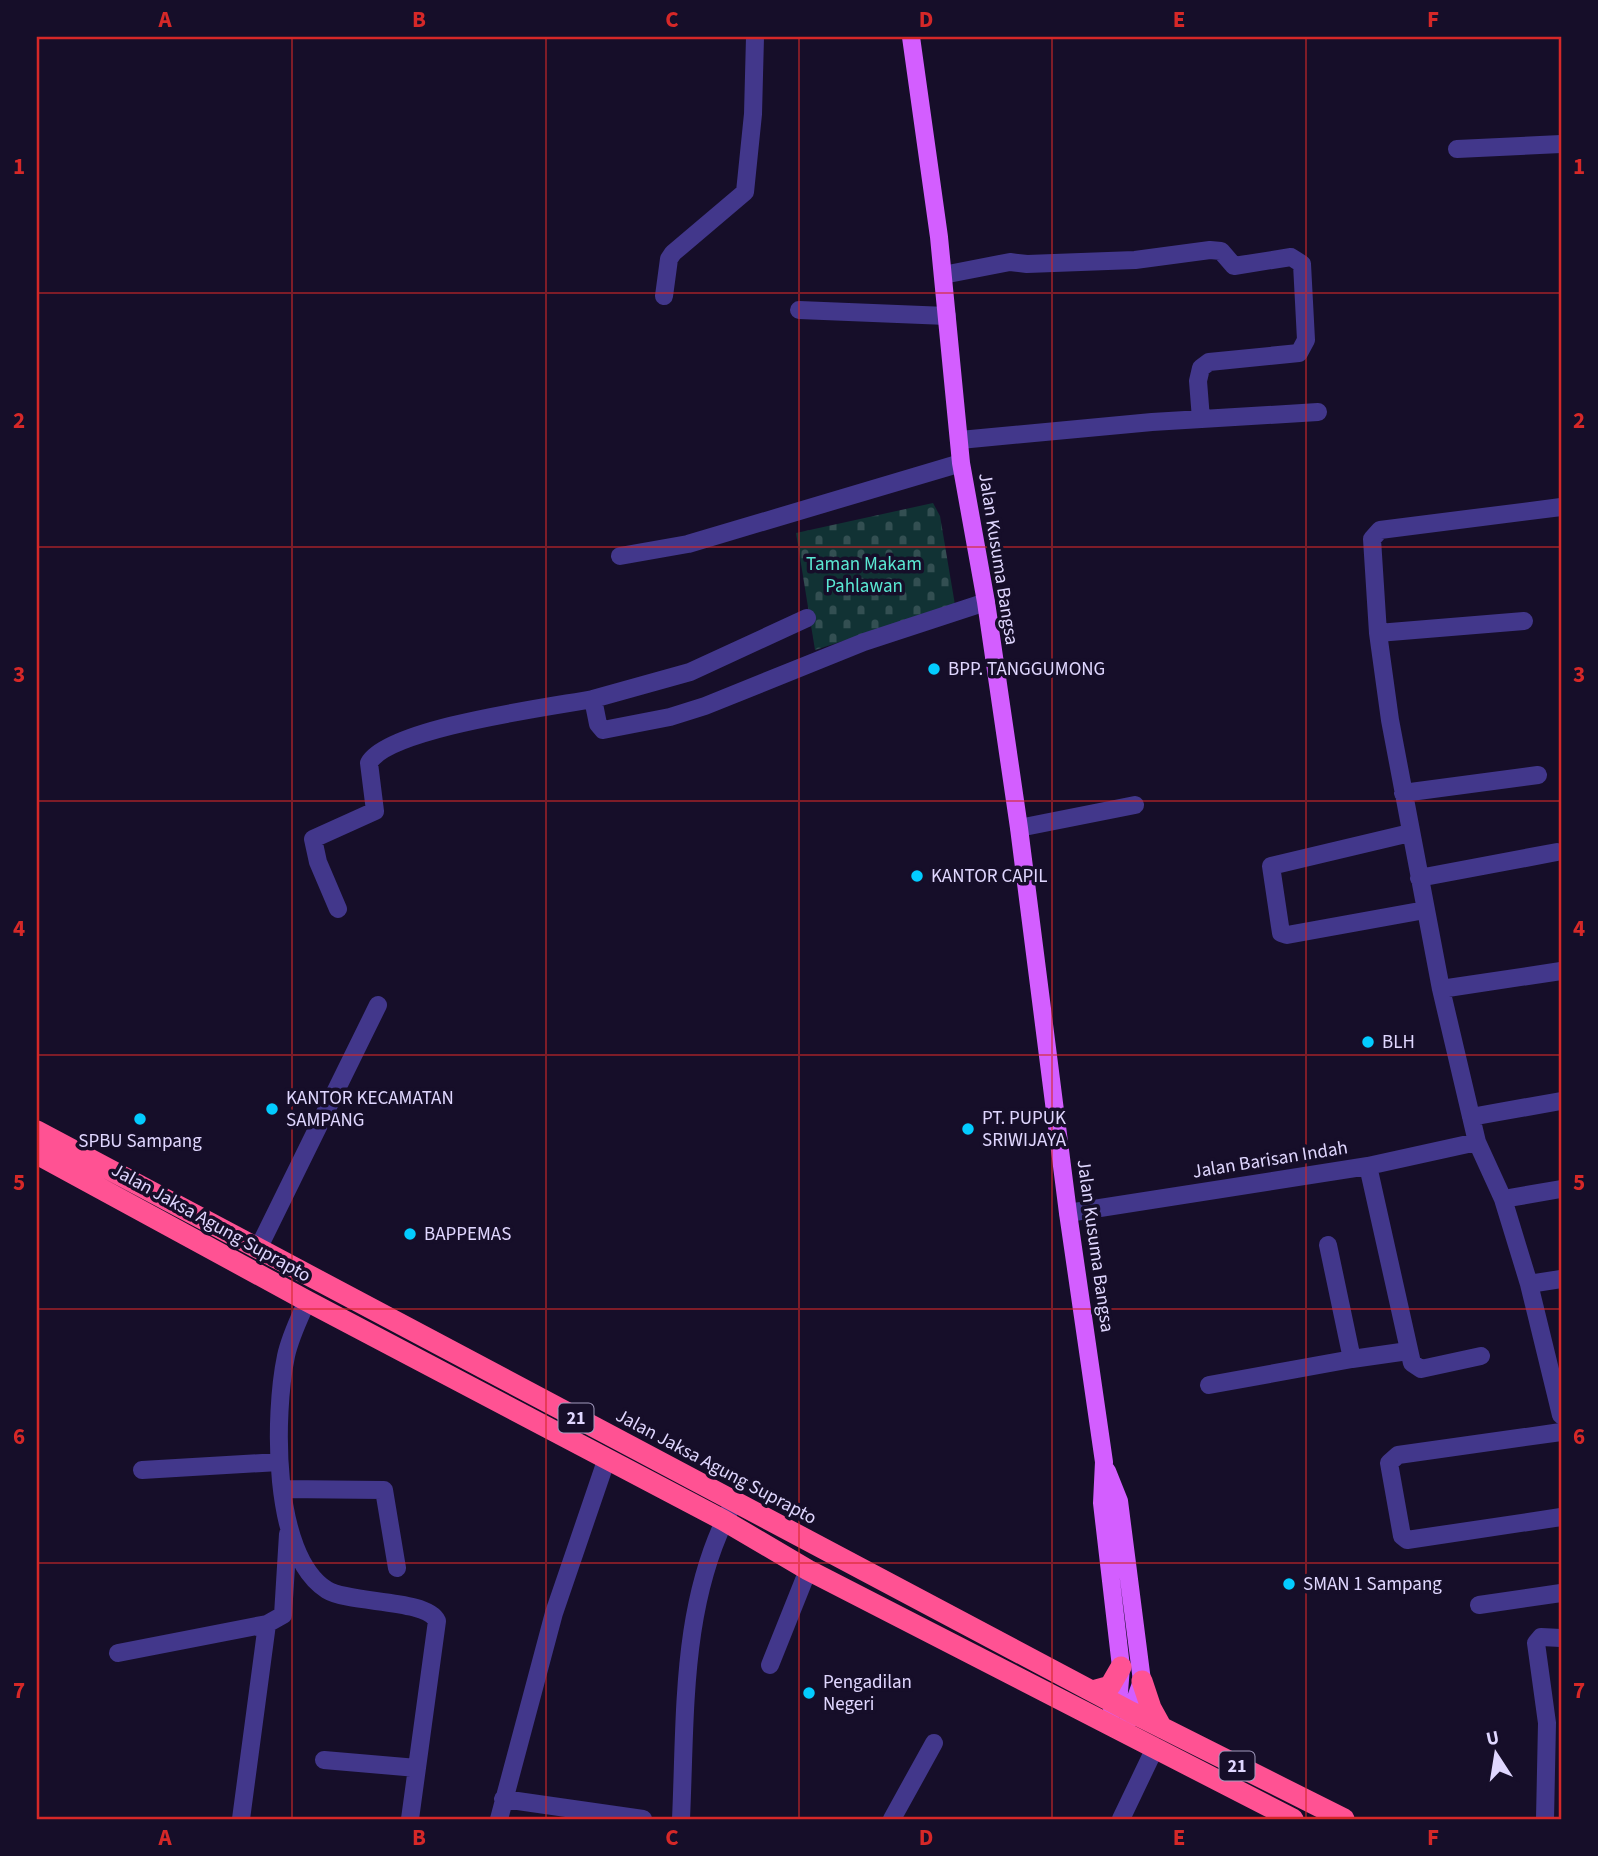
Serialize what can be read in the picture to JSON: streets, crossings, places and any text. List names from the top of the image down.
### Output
{
  "streets": {
    "highway": ["Jalan Jaksa Agung Suprapto", "21"],
    "main road": ["Jalan Kusuma Bangsa"],
    "street": ["Jalan Barisan Indah"]
  },
  "crossings": [
    ["Jalan Kusuma Bangsa", "Jalan Barisan Indah"],
    ["Jalan Kusuma Bangsa", "Jalan Jaksa Agung Suprapto"],
    ["Jalan Kusuma Bangsa", "21"],
    ["Jalan Jaksa Agung Suprapto", "21"]
  ],
  "parks": ["Taman Makam Pahlawan"],
  "places": [
    "BPP. TANGGUMONG",
    "KANTOR CAPIL",
    "BLH",
    "KANTOR KECAMATAN SAMPANG",
    "SPBU Sampang",
    "PT. PUPUK SRIWIJAYA",
    "BAPPEMAS",
    "SMAN 1 Sampang",
    "Pengadilan Negeri"
  ],
  "north": "top",
  "grid": {
    "columns": [
      "A",
      "B",
      "C",
      "D",
      "E",
      "F"
    ],
    "rows": [
      "1",
      "2",
      "3",
      "4",
      "5",
      "6",
      "7"
    ]
  }
}
